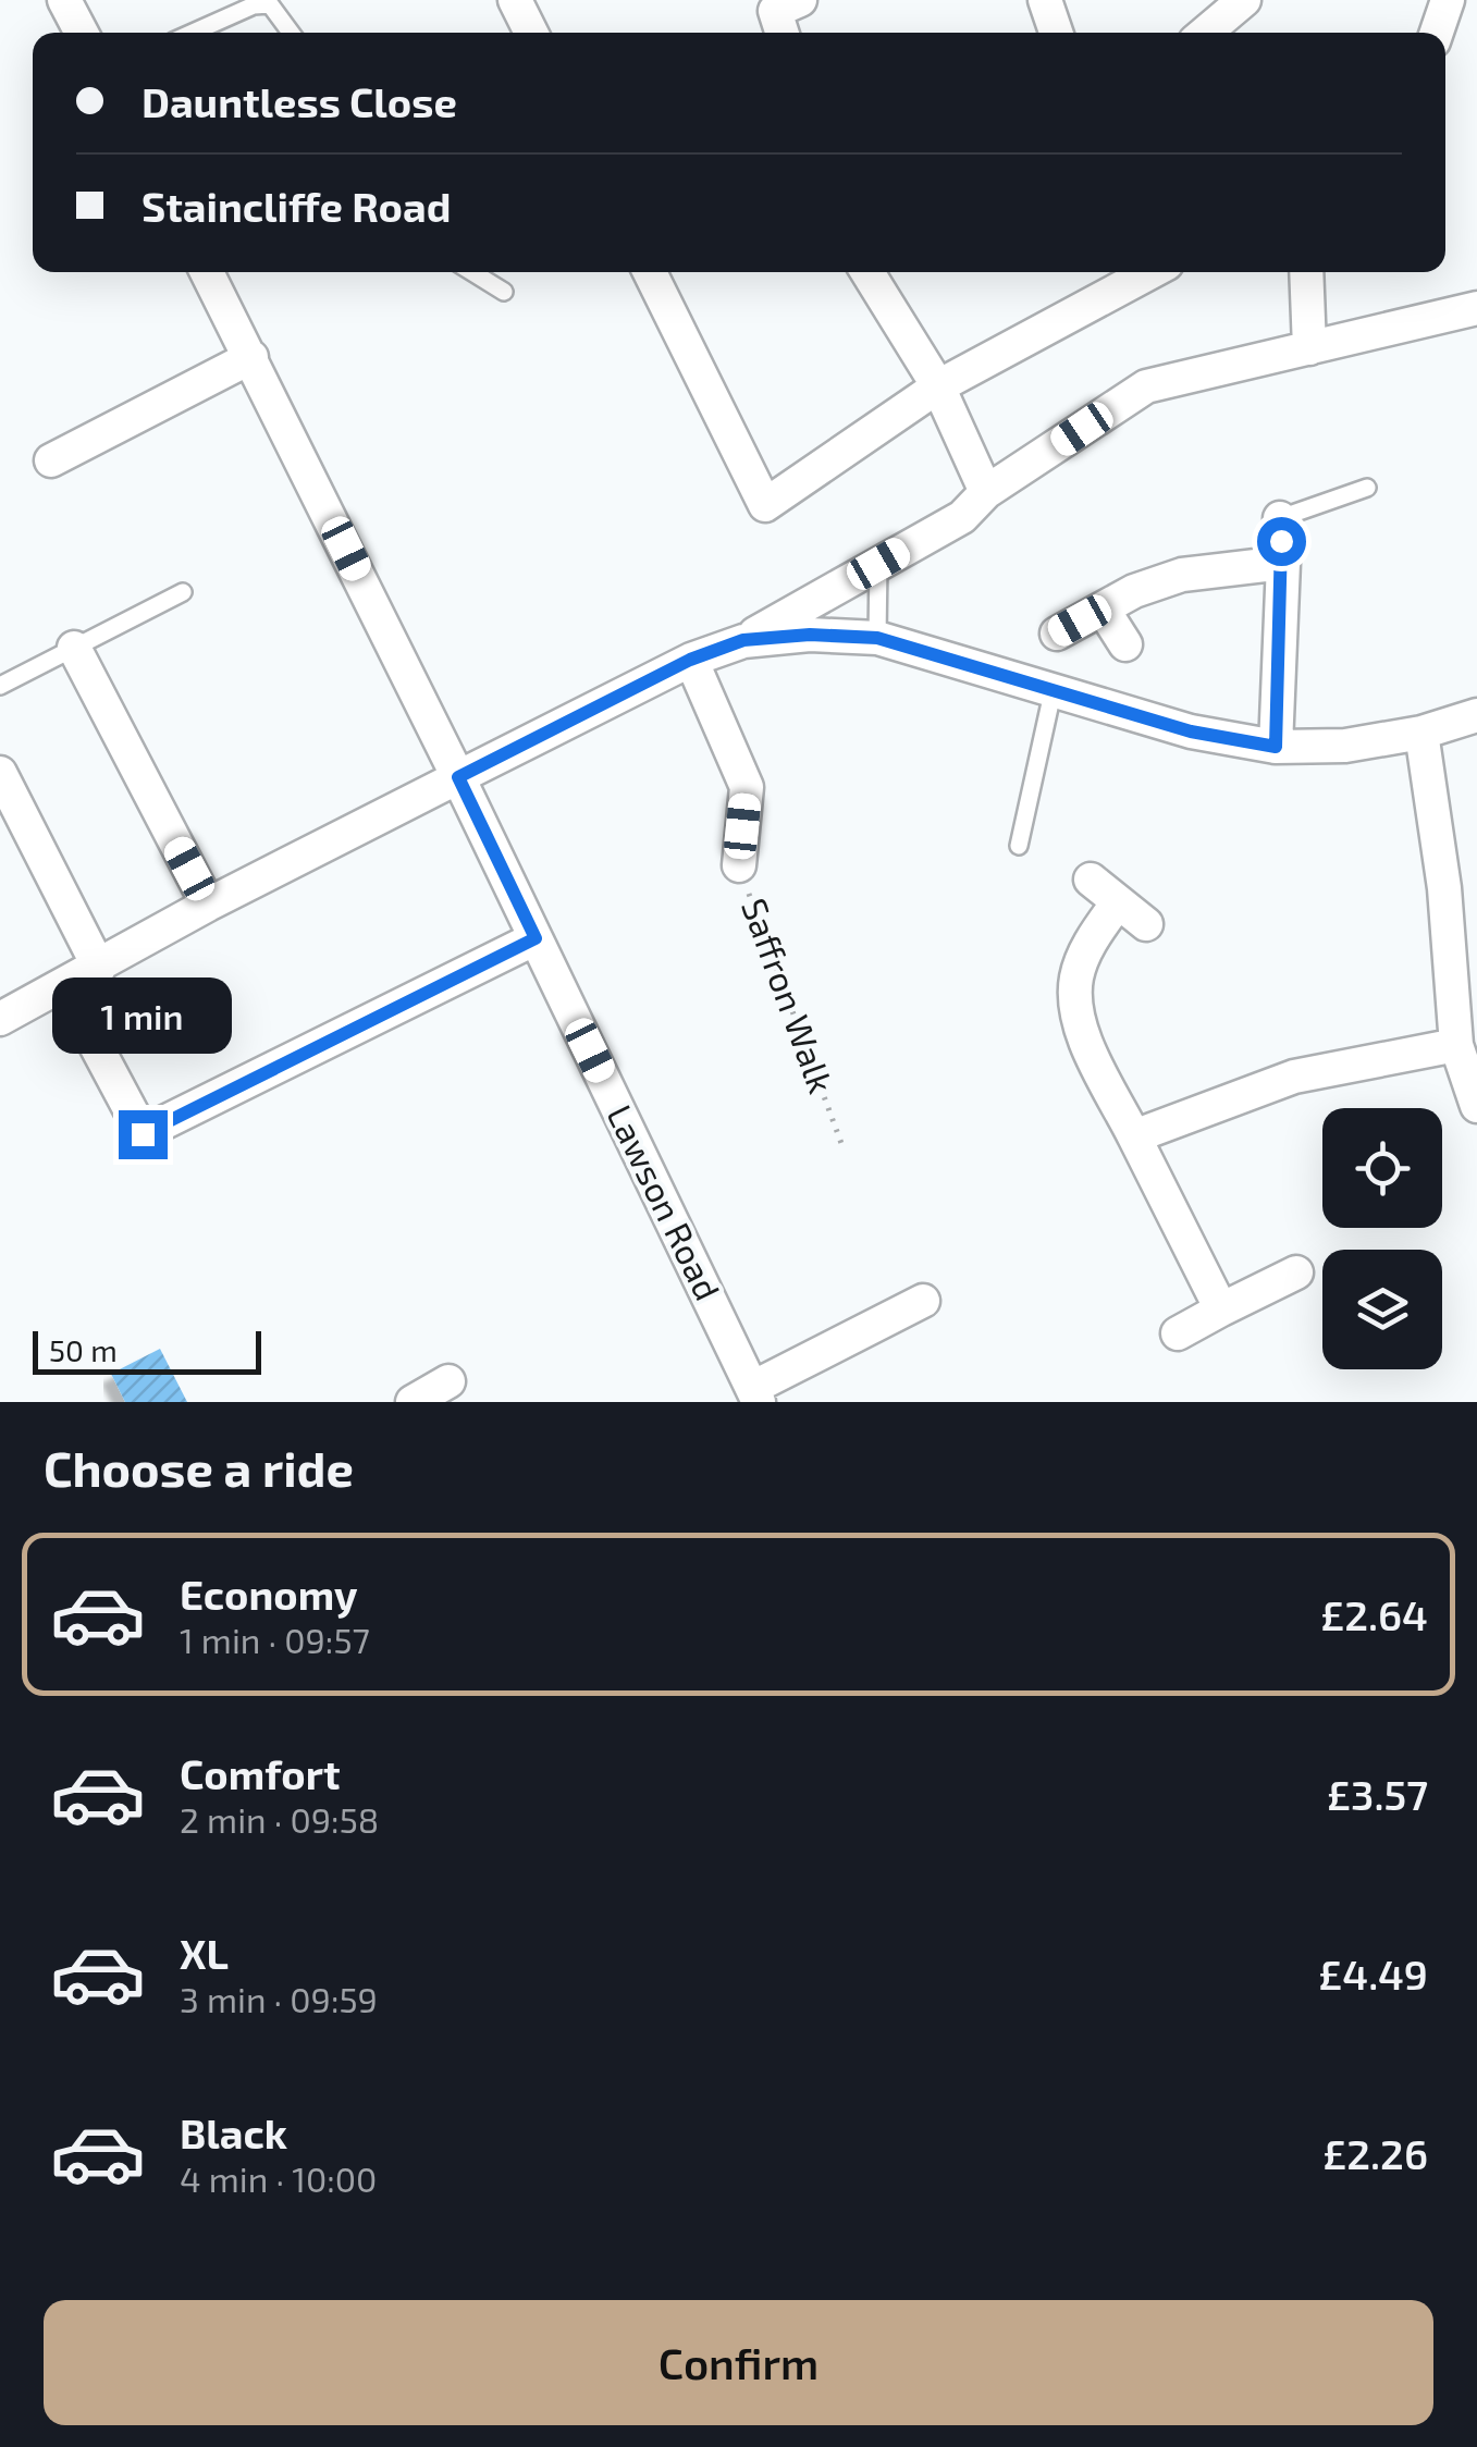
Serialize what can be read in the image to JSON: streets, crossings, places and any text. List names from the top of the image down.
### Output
{
  "streets": {
    "street": ["Saffron Walk", "Lawson Road"]
  },
  "scale_bar": "50 m",
  "page": {
    "banner": ["Dauntless Close", "Staincliffe Road"],
    "bubble": "1 min",
    "scale": "50 m",
    "heading": "Choose a ride",
    "list": [
      {
        "name": "Economy",
        "note": "1 min · 09:57",
        "value": "£2.64"
      },
      {
        "name": "Comfort",
        "note": "2 min · 09:58",
        "value": "£3.57"
      },
      {
        "name": "XL",
        "note": "3 min · 09:59",
        "value": "£4.49"
      },
      {
        "name": "Black",
        "note": "4 min · 10:00",
        "value": "£2.26"
      }
    ],
    "buttons": "Confirm"
  }
}
